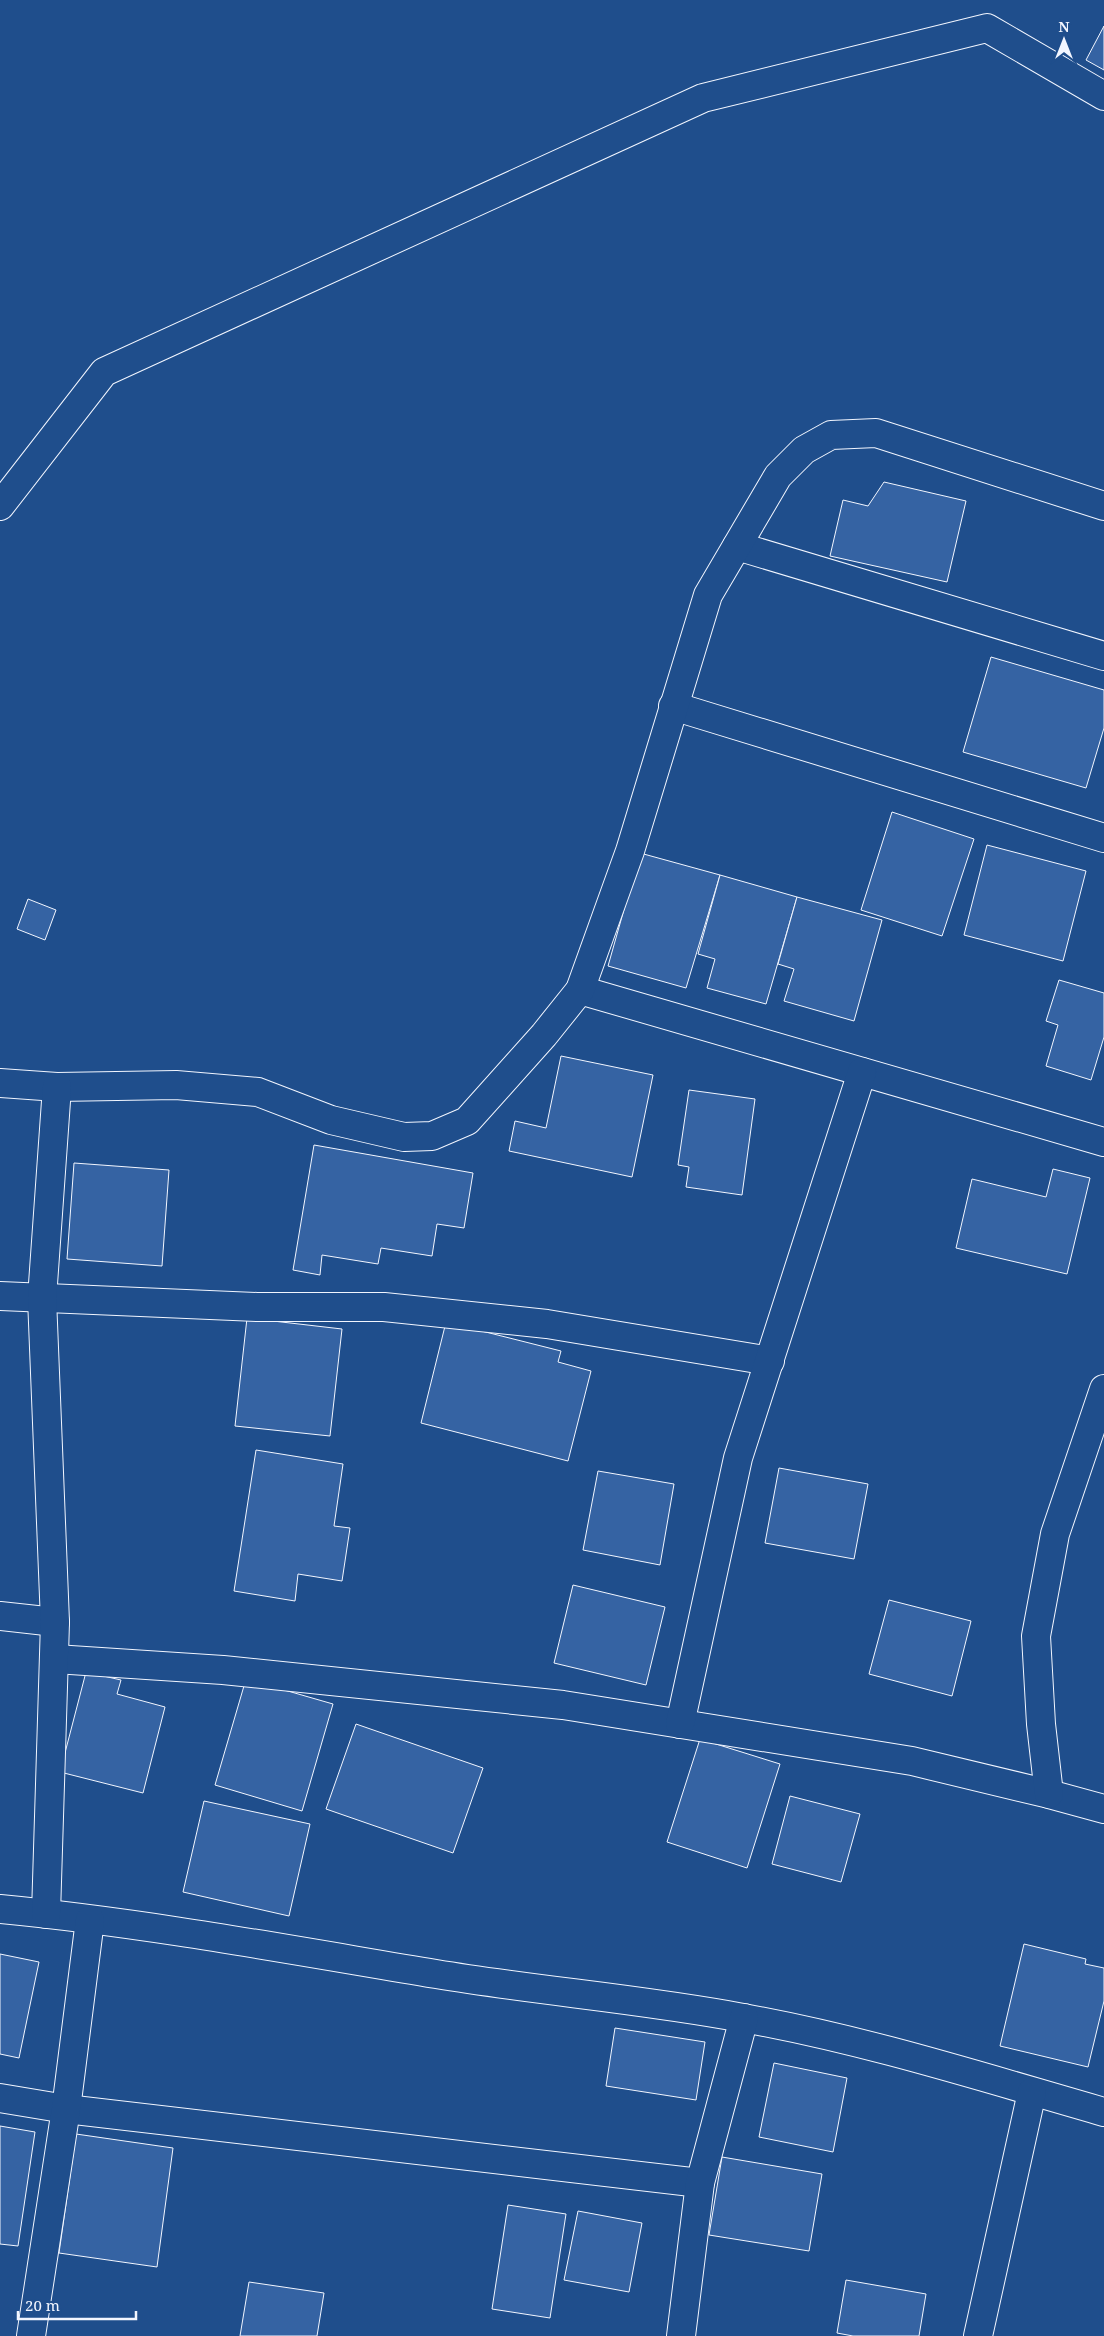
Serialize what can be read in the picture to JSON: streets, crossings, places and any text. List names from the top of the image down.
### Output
{
  "scale_bar": "20 m",
  "north": "top"
}
